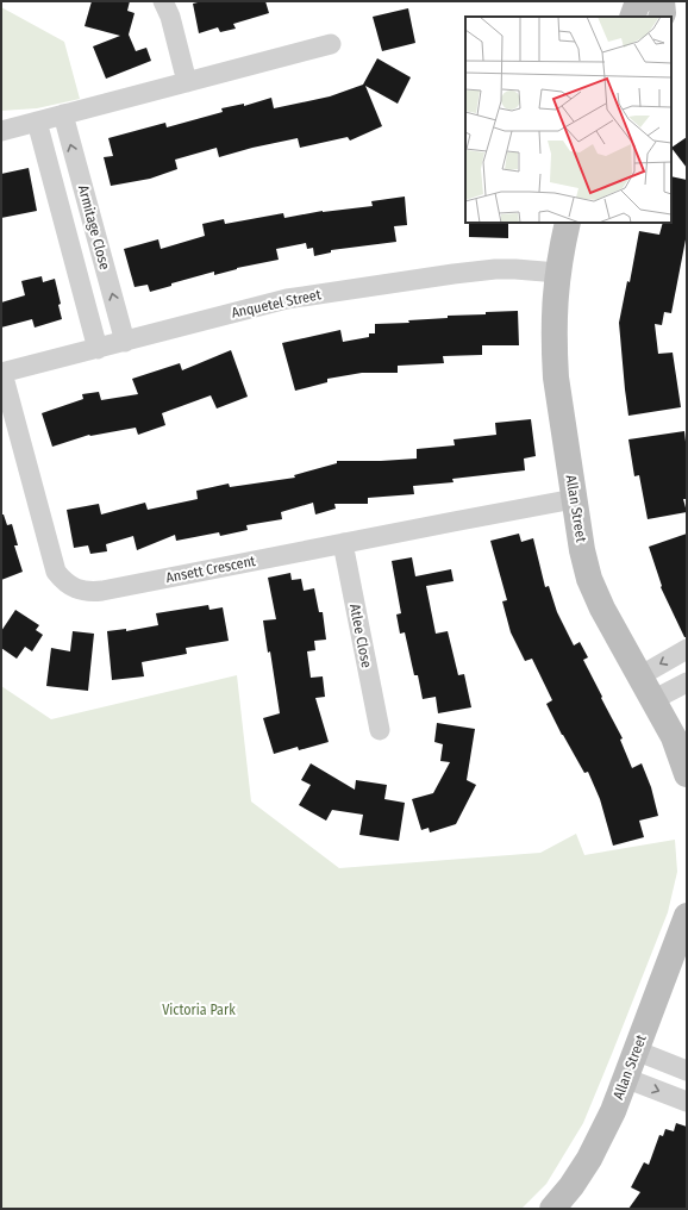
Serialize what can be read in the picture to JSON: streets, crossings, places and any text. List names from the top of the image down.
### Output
{
  "streets": {
    "street": [
      "Armitage Close",
      "Anquetel Street",
      "Allan Street",
      "Ansett Crescent",
      "Atlee Close"
    ]
  },
  "crossings": [
    ["Armitage Close", "Anquetel Street"],
    ["Anquetel Street", "Allan Street"],
    ["Anquetel Street", "Ansett Crescent"],
    ["Allan Street", "Ansett Crescent"],
    ["Ansett Crescent", "Atlee Close"]
  ],
  "parks": ["Victoria Park"]
}
